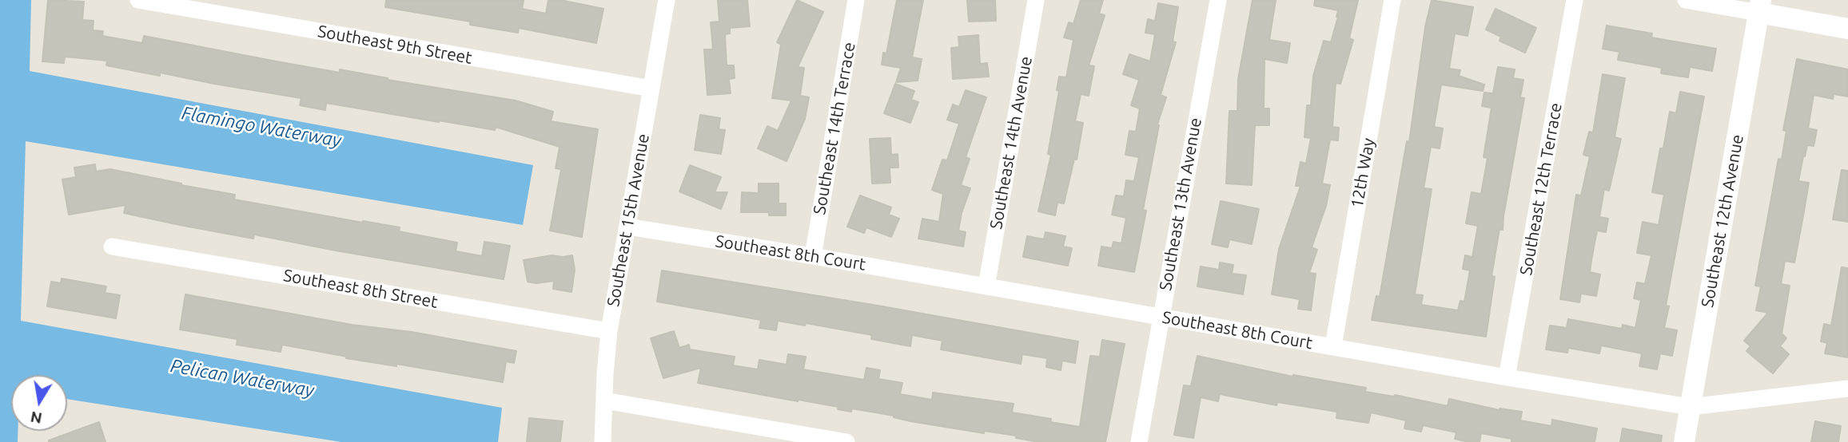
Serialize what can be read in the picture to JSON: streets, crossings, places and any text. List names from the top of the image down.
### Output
{
  "streets": {
    "street": [
      "Southeast 9th Street",
      "Southeast 14th Terrace",
      "Southeast 14th Avenue",
      "12th Way",
      "Southeast 12th Terrace",
      "Southeast 13th Avenue",
      "Southeast 15th Avenue",
      "Southeast 12th Avenue",
      "Southeast 8th Court",
      "Southeast 8th Street"
    ]
  },
  "crossings": [
    ["Southeast 9th Street", "Southeast 15th Avenue"],
    ["Southeast 14th Terrace", "Southeast 8th Court"],
    ["Southeast 14th Avenue", "Southeast 8th Court"],
    ["12th Way", "Southeast 8th Court"],
    ["Southeast 12th Terrace", "Southeast 8th Court"],
    ["Southeast 13th Avenue", "Southeast 8th Court"],
    ["Southeast 15th Avenue", "Southeast 8th Court"],
    ["Southeast 15th Avenue", "Southeast 8th Street"],
    ["Southeast 12th Avenue", "Southeast 8th Court"]
  ],
  "water": ["Flamingo Waterway", "Pelican Waterway"],
  "north": "bottom"
}
